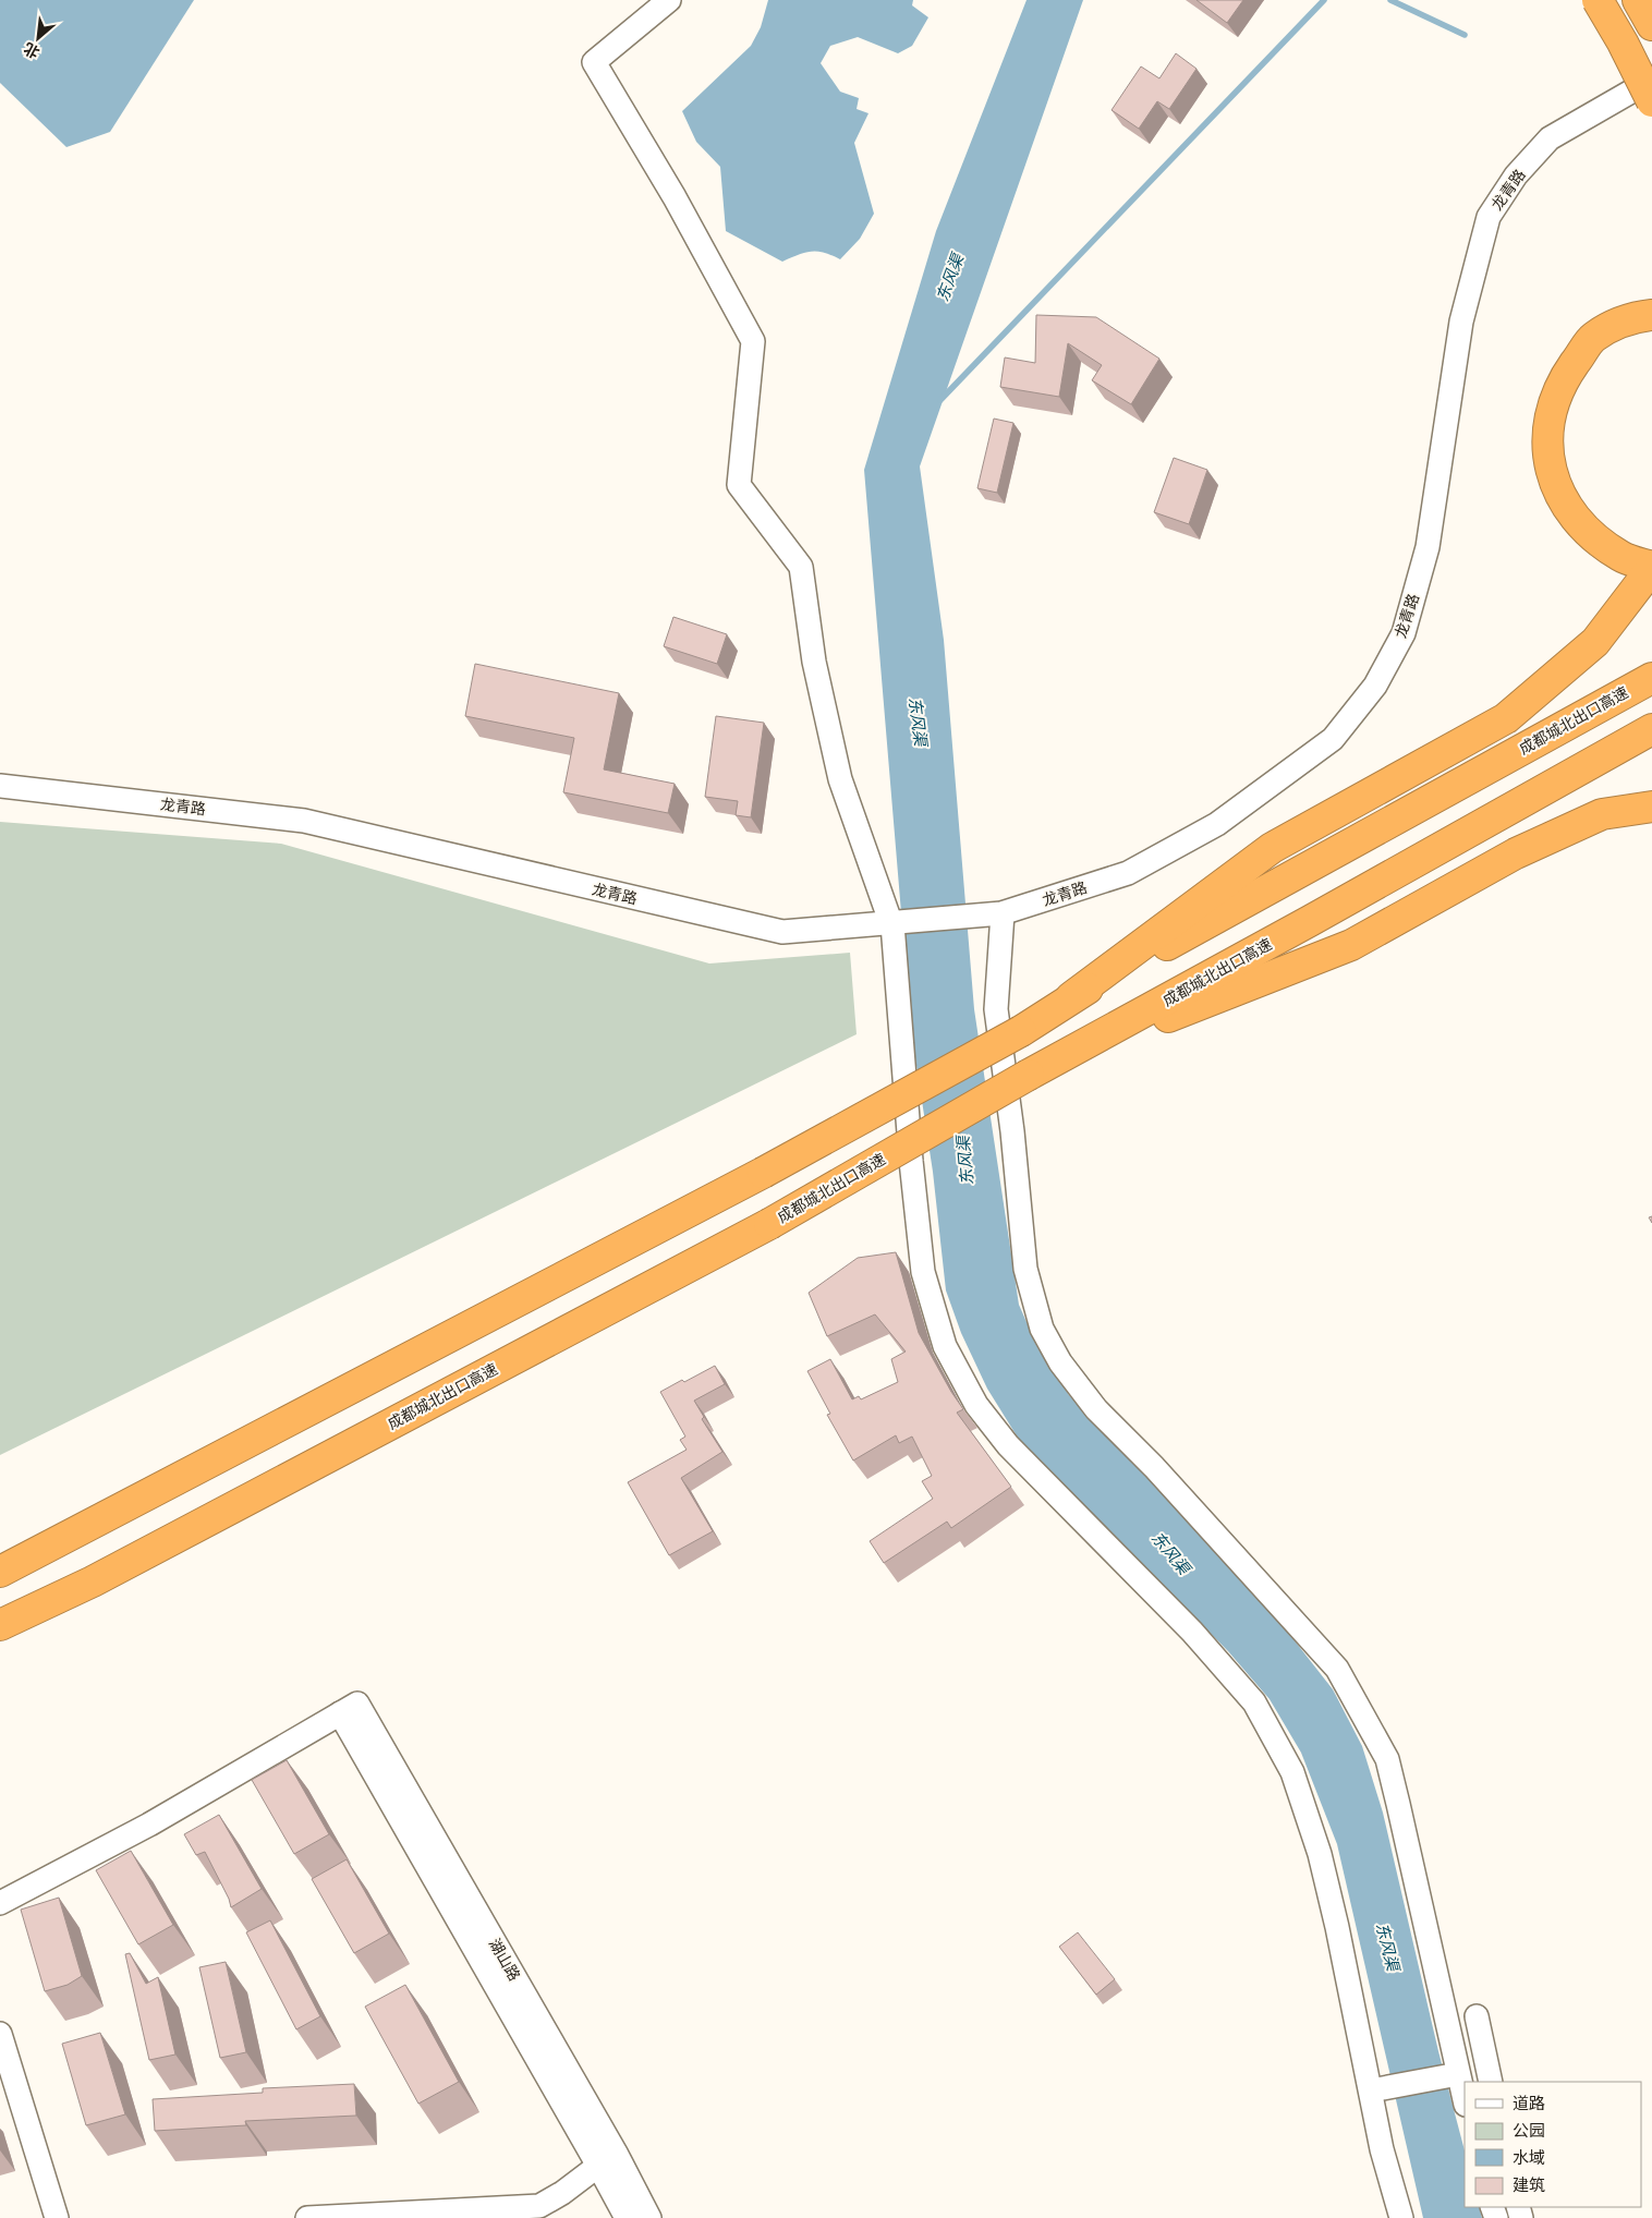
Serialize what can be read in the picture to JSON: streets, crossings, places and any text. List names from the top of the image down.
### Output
{
  "streets": {
    "highway": ["成都城北出口高速"],
    "street": ["龙青路", "湖山路"]
  },
  "water": ["东风渠"],
  "legend": [
    "道路",
    "公园",
    "水域",
    "建筑"
  ],
  "north": "bottom left"
}
